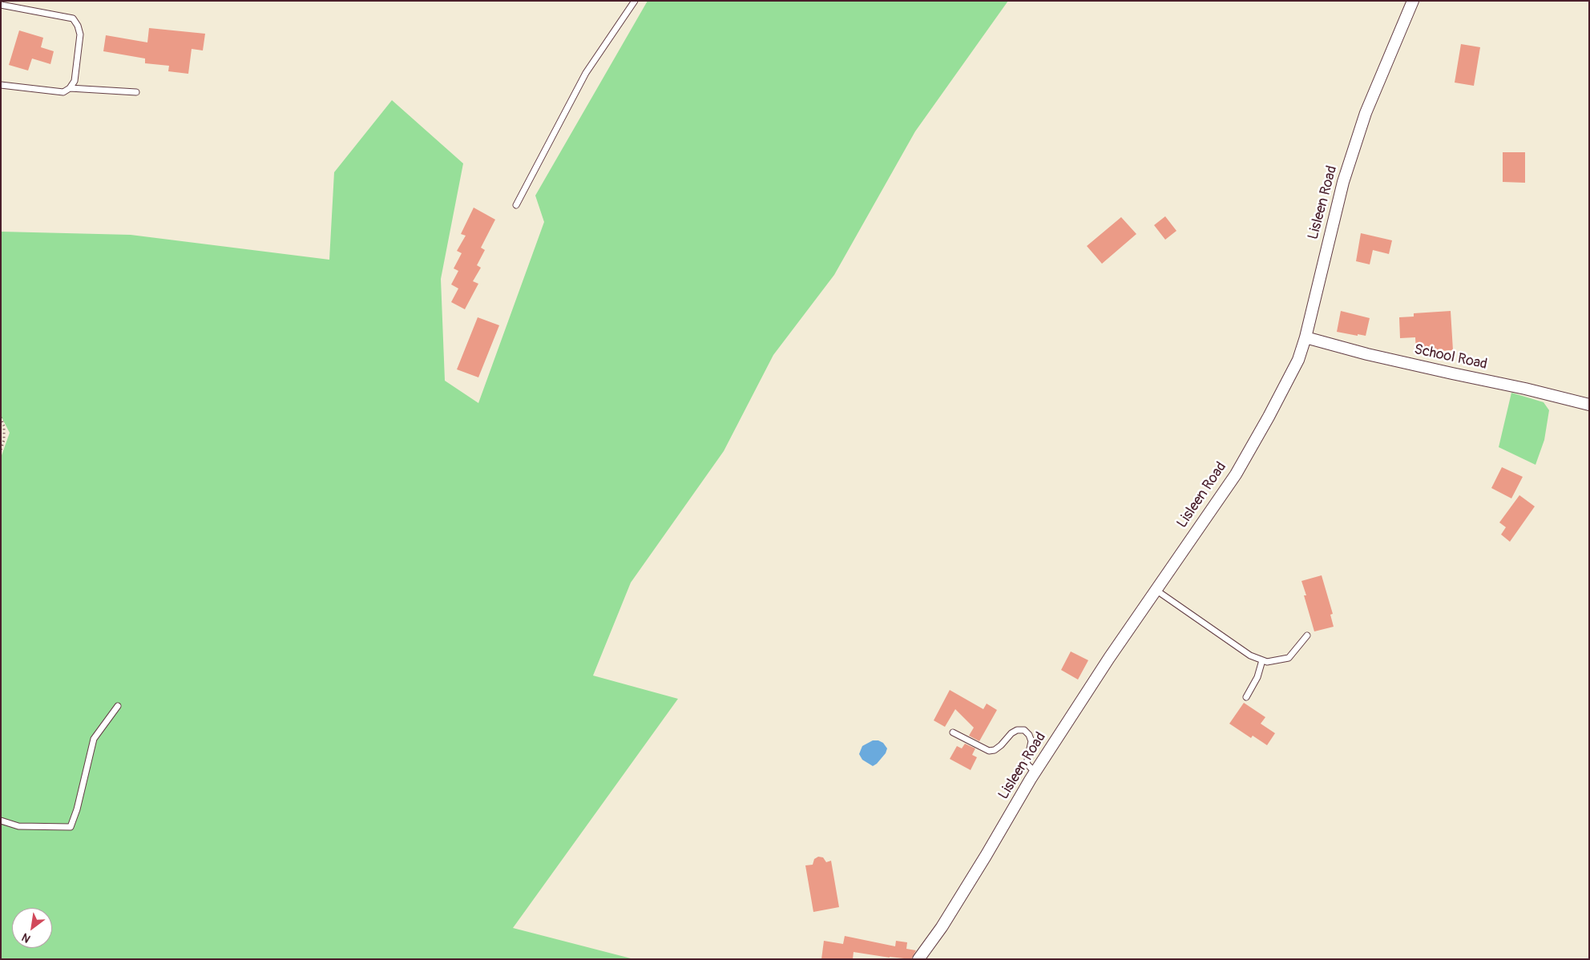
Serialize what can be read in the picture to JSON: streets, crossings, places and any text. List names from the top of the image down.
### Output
{
  "streets": {
    "street": ["Lisleen Road", "School Road"]
  },
  "crossings": [
    ["Lisleen Road", "School Road"]
  ],
  "north": "bottom left"
}
